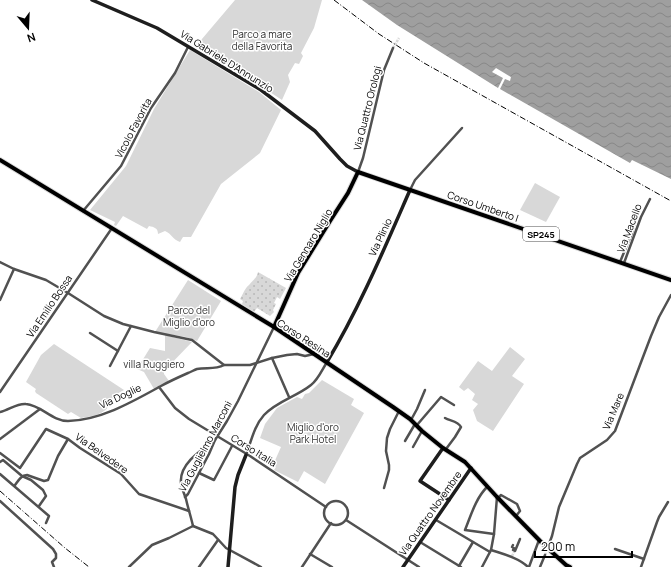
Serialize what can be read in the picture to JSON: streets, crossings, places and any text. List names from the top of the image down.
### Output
{
  "streets": {
    "main road": [
      "Corso Umberto I",
      "SP245",
      "Via Gennaro Niglio",
      "Corso Resina"
    ],
    "street": [
      "Via Gabriele D'Annunzio",
      "Via Quattro Orologi",
      "Vicolo Favorita",
      "Via Macello",
      "Via Plinio",
      "Via Emilio Bossa",
      "Via Doglie",
      "Via Mare",
      "Via Guglielmo Marconi",
      "Corso Italia",
      "Via Belvedere",
      "Via Quattro Novembre"
    ]
  },
  "crossings": [
    ["Via Gabriele D'Annunzio", "Via Quattro Orologi"],
    ["Via Gabriele D'Annunzio", "Vicolo Favorita"],
    ["Via Gabriele D'Annunzio", "Corso Umberto I"],
    ["Via Gabriele D'Annunzio", "Via Gennaro Niglio"],
    ["Via Quattro Orologi", "Corso Umberto I"],
    ["Via Quattro Orologi", "Via Gennaro Niglio"],
    ["Vicolo Favorita", "Corso Resina"],
    ["Corso Umberto I", "Via Macello"],
    ["Corso Umberto I", "Via Plinio"],
    ["Corso Umberto I", "Via Gennaro Niglio"],
    ["Via Plinio", "Corso Resina"],
    ["Via Gennaro Niglio", "Corso Resina"],
    ["Via Gennaro Niglio", "Via Guglielmo Marconi"],
    ["Via Emilio Bossa", "Corso Resina"],
    ["Corso Resina", "Via Doglie"],
    ["Corso Resina", "Via Guglielmo Marconi"],
    ["Corso Resina", "Via Quattro Novembre"],
    ["Via Doglie", "Via Guglielmo Marconi"],
    ["Via Doglie", "Corso Italia"],
    ["Via Guglielmo Marconi", "Corso Italia"],
    ["Via Guglielmo Marconi", "Via Belvedere"]
  ],
  "parks": [
    "Parco a mare della Favorita",
    "Parco del Miglio d'oro",
    "villa Ruggiero",
    "Miglio d'oro Park Hotel"
  ],
  "scale_bar": "200 m",
  "north": "bottom"
}
